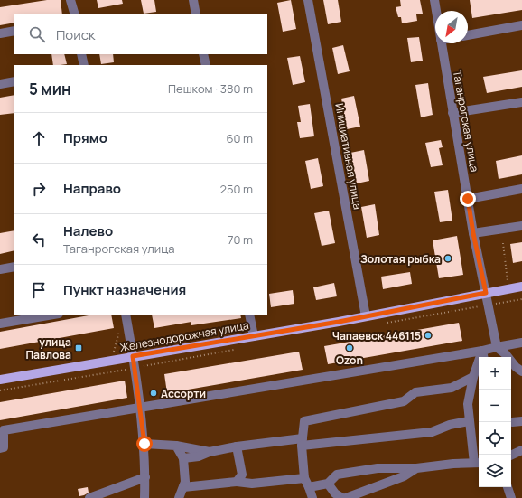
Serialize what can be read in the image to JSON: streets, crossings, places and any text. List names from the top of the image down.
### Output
{
  "streets": {
    "main road": ["Железнодорожная улица"],
    "street": ["Таганрогская улица", "Инициативная улица"]
  },
  "crossings": [
    ["Таганрогская улица", "Железнодорожная улица"],
    ["Инициативная улица", "Железнодорожная улица"]
  ],
  "places": {
    "other": [
      "Золотая рыбка",
      "Чапаевск 446115",
      "Ozon",
      "Ассорти"
    ],
    "transit": ["улица Павлова"]
  },
  "north": "bottom left",
  "page": {
    "search": "Поиск",
    "heading": ["5 мин", "Пешком · 380 m"],
    "list": [
      ["Прямо", "60 m"],
      ["Направо", "250 m"],
      ["Налево", "Таганрогская улица", "70 m"],
      "Пункт назначения"
    ],
    "map_buttons": ["+", "−"]
  }
}
